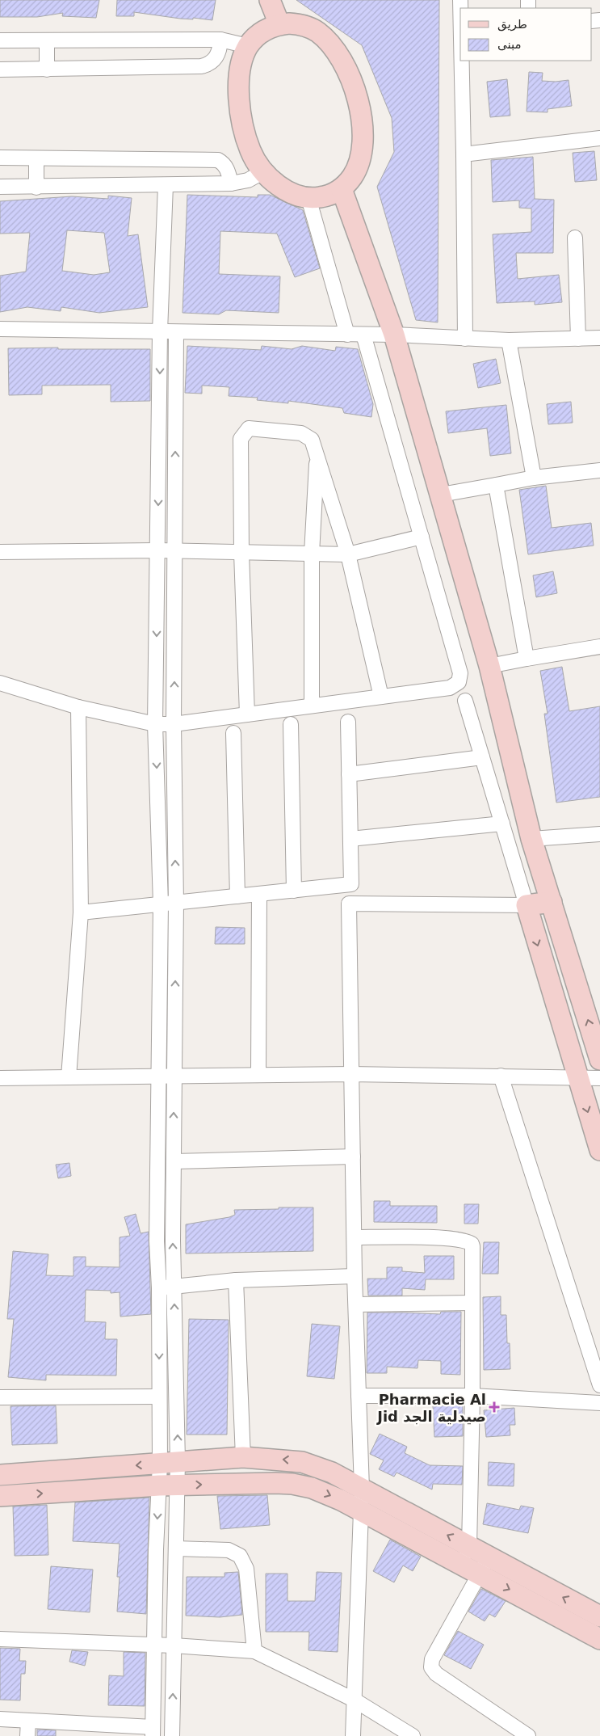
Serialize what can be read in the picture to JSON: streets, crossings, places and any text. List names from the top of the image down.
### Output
{
  "places": {
    "health": ["Pharmacie Al Jid صيدلية الجد"]
  },
  "legend": ["طريق", "مبنى"]
}
